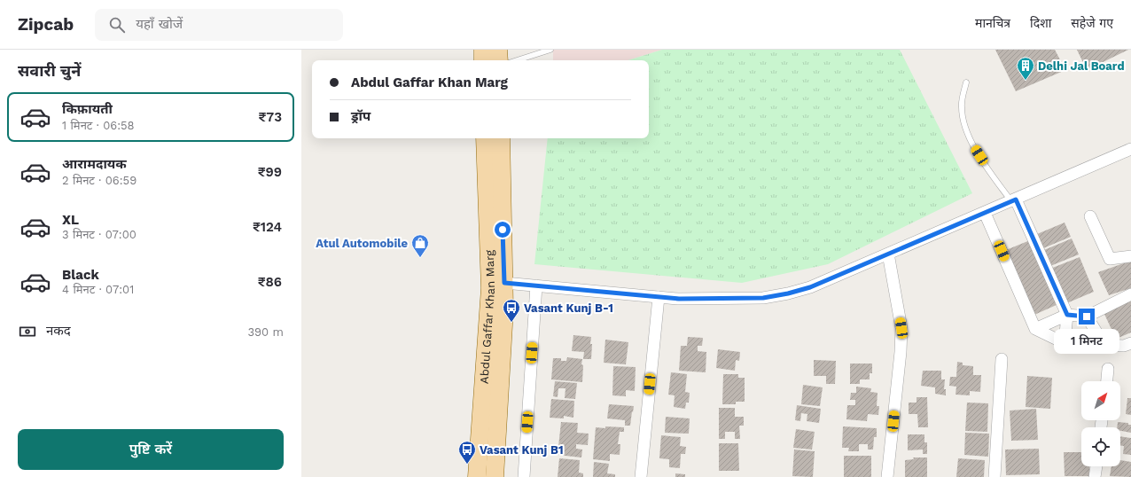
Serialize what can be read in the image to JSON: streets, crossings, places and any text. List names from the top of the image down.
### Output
{
  "streets": {
    "main road": ["Abdul Gaffar Khan Marg"]
  },
  "places": {
    "building": ["Delhi Jal Board"],
    "shop": ["Atul Automobile"],
    "bus stop": ["Vasant Kunj B-1", "Vasant Kunj B1"]
  },
  "north": "top right",
  "page": {
    "header": "Zipcab",
    "search": "यहाँ खोजें",
    "nav": ["मानचित्र", "दिशा", "सहेजे गए"],
    "heading": "सवारी चुनें",
    "banner": ["Abdul Gaffar Khan Marg", "ड्रॉप"],
    "list": [
      {
        "name": "किफ़ायती",
        "note": "1 मिनट · 06:58",
        "value": "₹73"
      },
      {
        "name": "आरामदायक",
        "note": "2 मिनट · 06:59",
        "value": "₹99"
      },
      {
        "name": "XL",
        "note": "3 मिनट · 07:00",
        "value": "₹124"
      },
      {
        "name": "Black",
        "note": "4 मिनट · 07:01",
        "value": "₹86"
      }
    ],
    "pay": ["नकद", "390 m"],
    "bubble": "1 मिनट",
    "buttons": "पुष्टि करें"
  }
}
